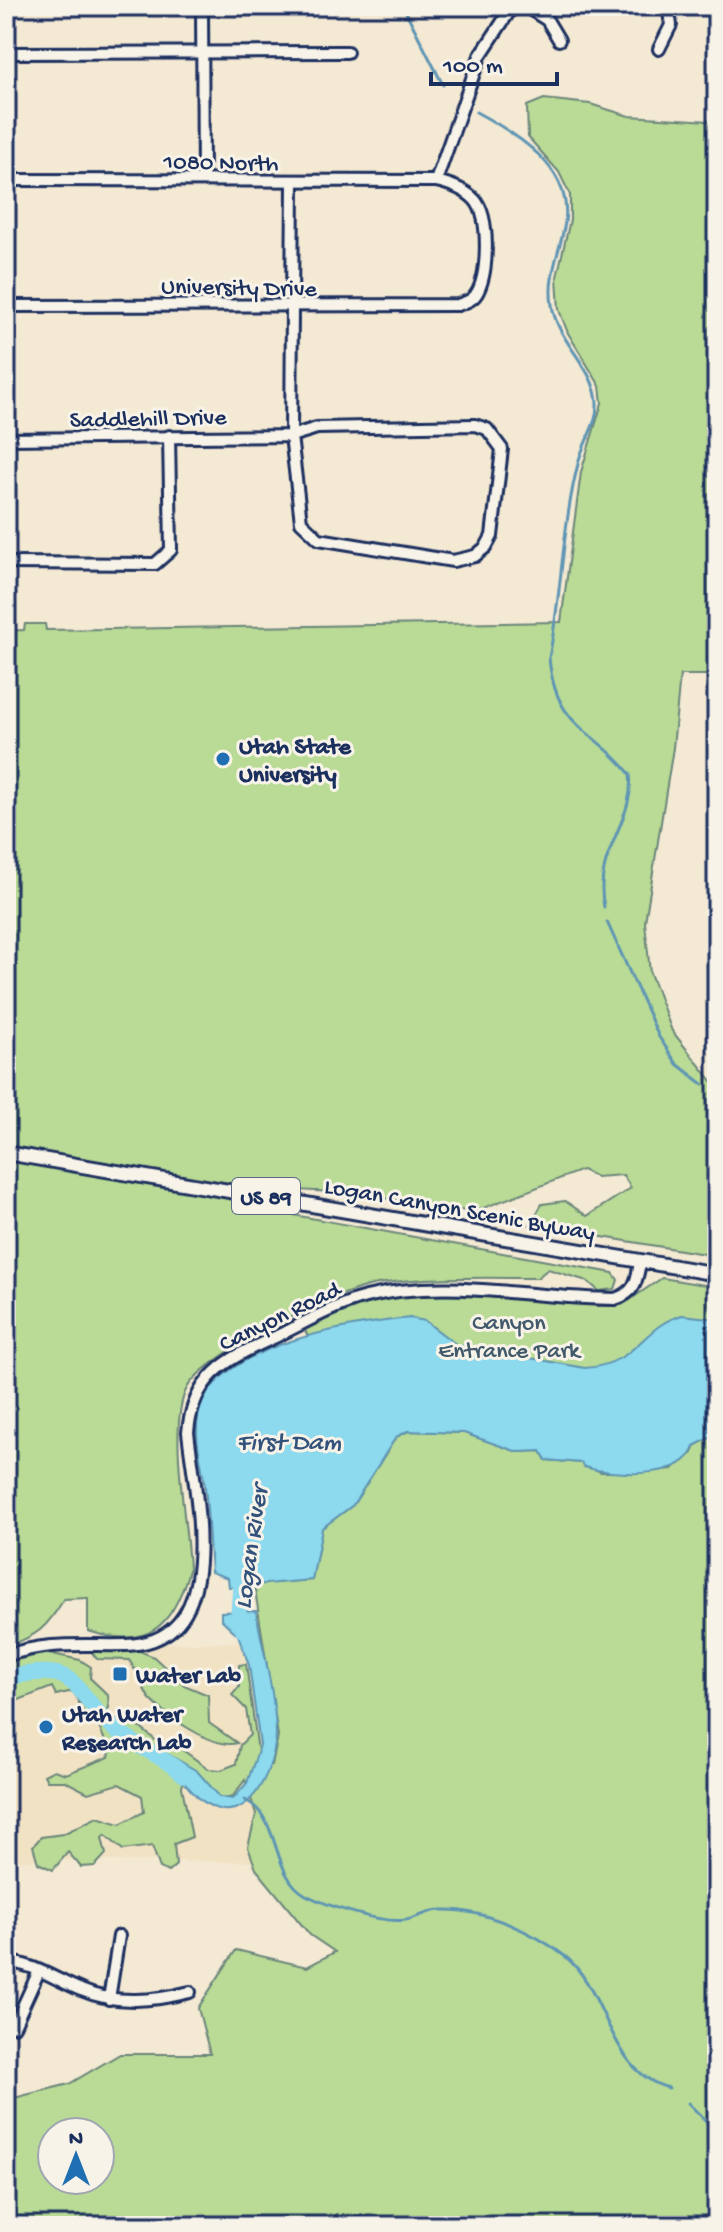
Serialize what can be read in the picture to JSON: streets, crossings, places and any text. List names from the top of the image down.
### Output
{
  "streets": {
    "main road": ["US 89", "Logan Canyon Scenic Byway"],
    "street": [
      "1080 North",
      "University Drive",
      "Saddlehill Drive",
      "Canyon Road"
    ]
  },
  "crossings": [
    ["1080 North", "University Drive"],
    ["Logan Canyon Scenic Byway", "Canyon Road"]
  ],
  "water": ["First Dam", "Logan River"],
  "parks": ["Canyon Entrance Park"],
  "places": {
    "other": ["Utah State University", "Utah Water Research Lab"],
    "transit": ["Water Lab"]
  },
  "scale_bar": "100 m",
  "north": "top"
}
